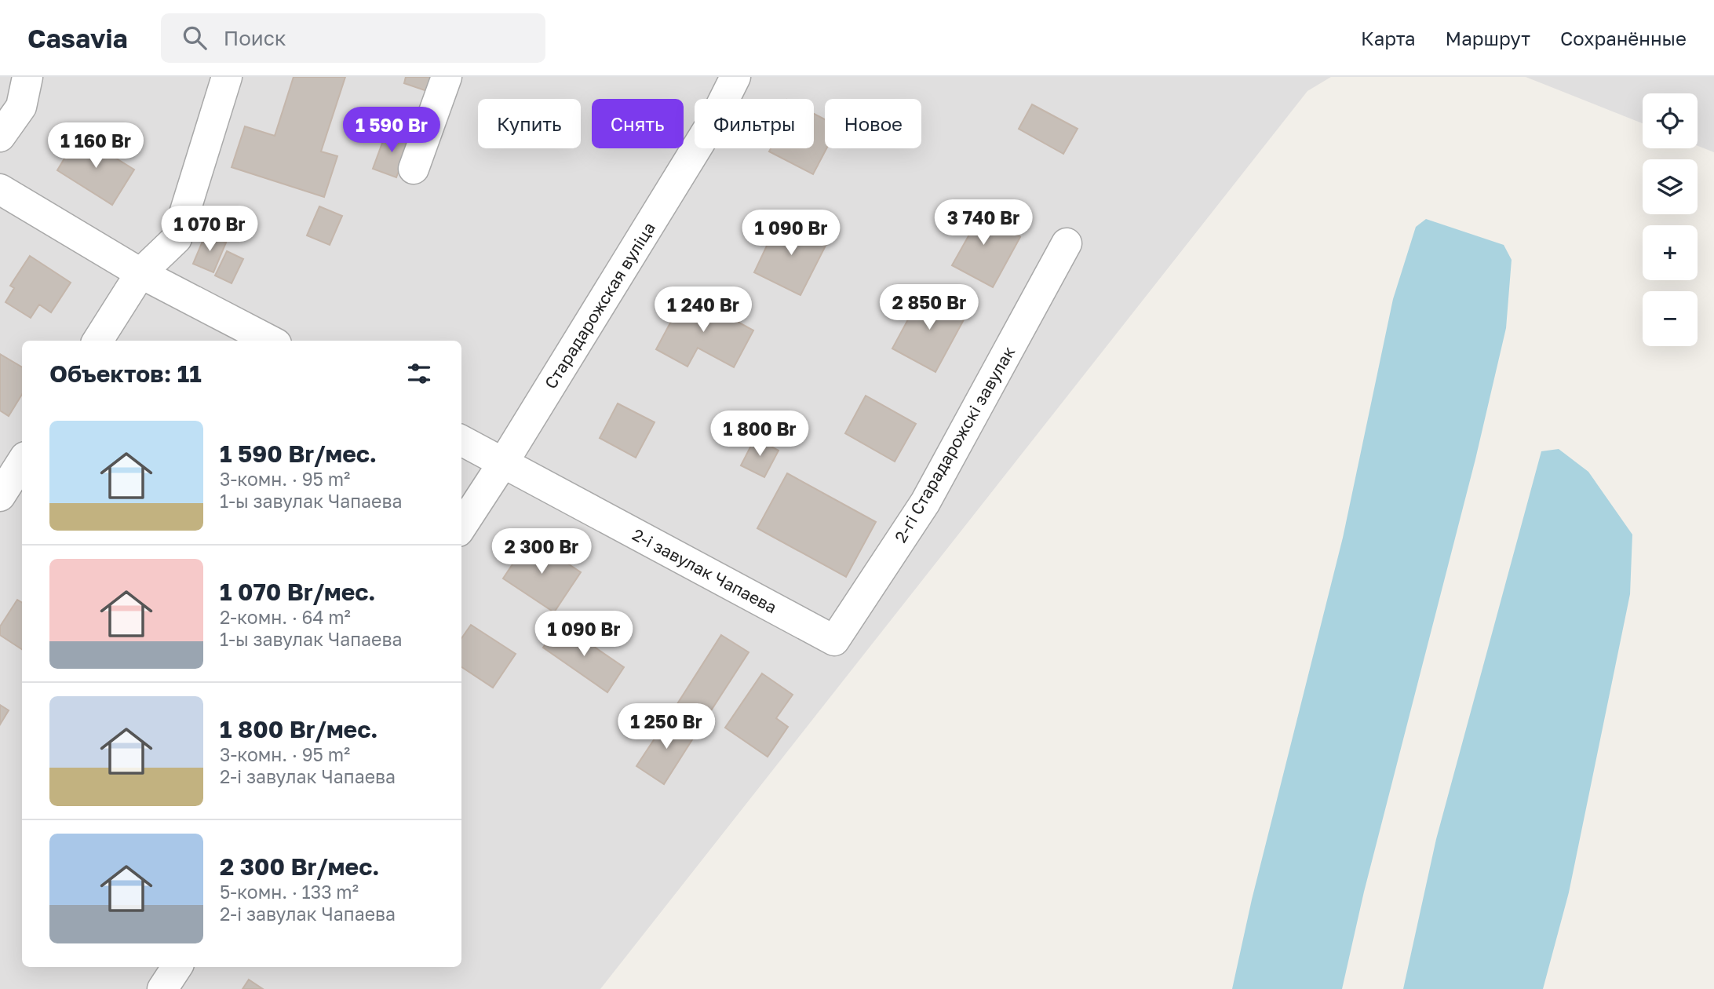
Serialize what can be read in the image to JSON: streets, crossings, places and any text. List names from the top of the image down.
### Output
{
  "streets": {
    "street": ["Старадарожская вуліца", "2-гі Старадарожскі завулак", "2-і завулак Чапаева"]
  },
  "crossings": [
    ["Старадарожская вуліца", "2-і завулак Чапаева"],
    ["2-гі Старадарожскі завулак", "2-і завулак Чапаева"]
  ],
  "page": {
    "header": "Casavia",
    "search": "Поиск",
    "nav": ["Карта", "Маршрут", "Сохранённые"],
    "map_buttons": ["+", "−"],
    "chip": [
      "Купить",
      "Снять",
      "Фильтры",
      "Новое"
    ],
    "price": [
      "1 590 Br",
      "1 160 Br",
      "3 740 Br",
      "1 070 Br",
      "1 090 Br",
      "2 850 Br",
      "1 240 Br",
      "1 800 Br",
      "2 300 Br",
      "1 090 Br",
      "1 250 Br"
    ],
    "heading": "Объектов: 11",
    "list": [
      {
        "name": "1 590 Br/мес.",
        "note": "3-комн. · 95 m² · 1-ы завулак Чапаева"
      },
      {
        "name": "1 070 Br/мес.",
        "note": "2-комн. · 64 m² · 1-ы завулак Чапаева"
      },
      {
        "name": "1 800 Br/мес.",
        "note": "3-комн. · 95 m² · 2-і завулак Чапаева"
      },
      {
        "name": "2 300 Br/мес.",
        "note": "5-комн. · 133 m² · 2-і завулак Чапаева"
      }
    ]
  }
}
